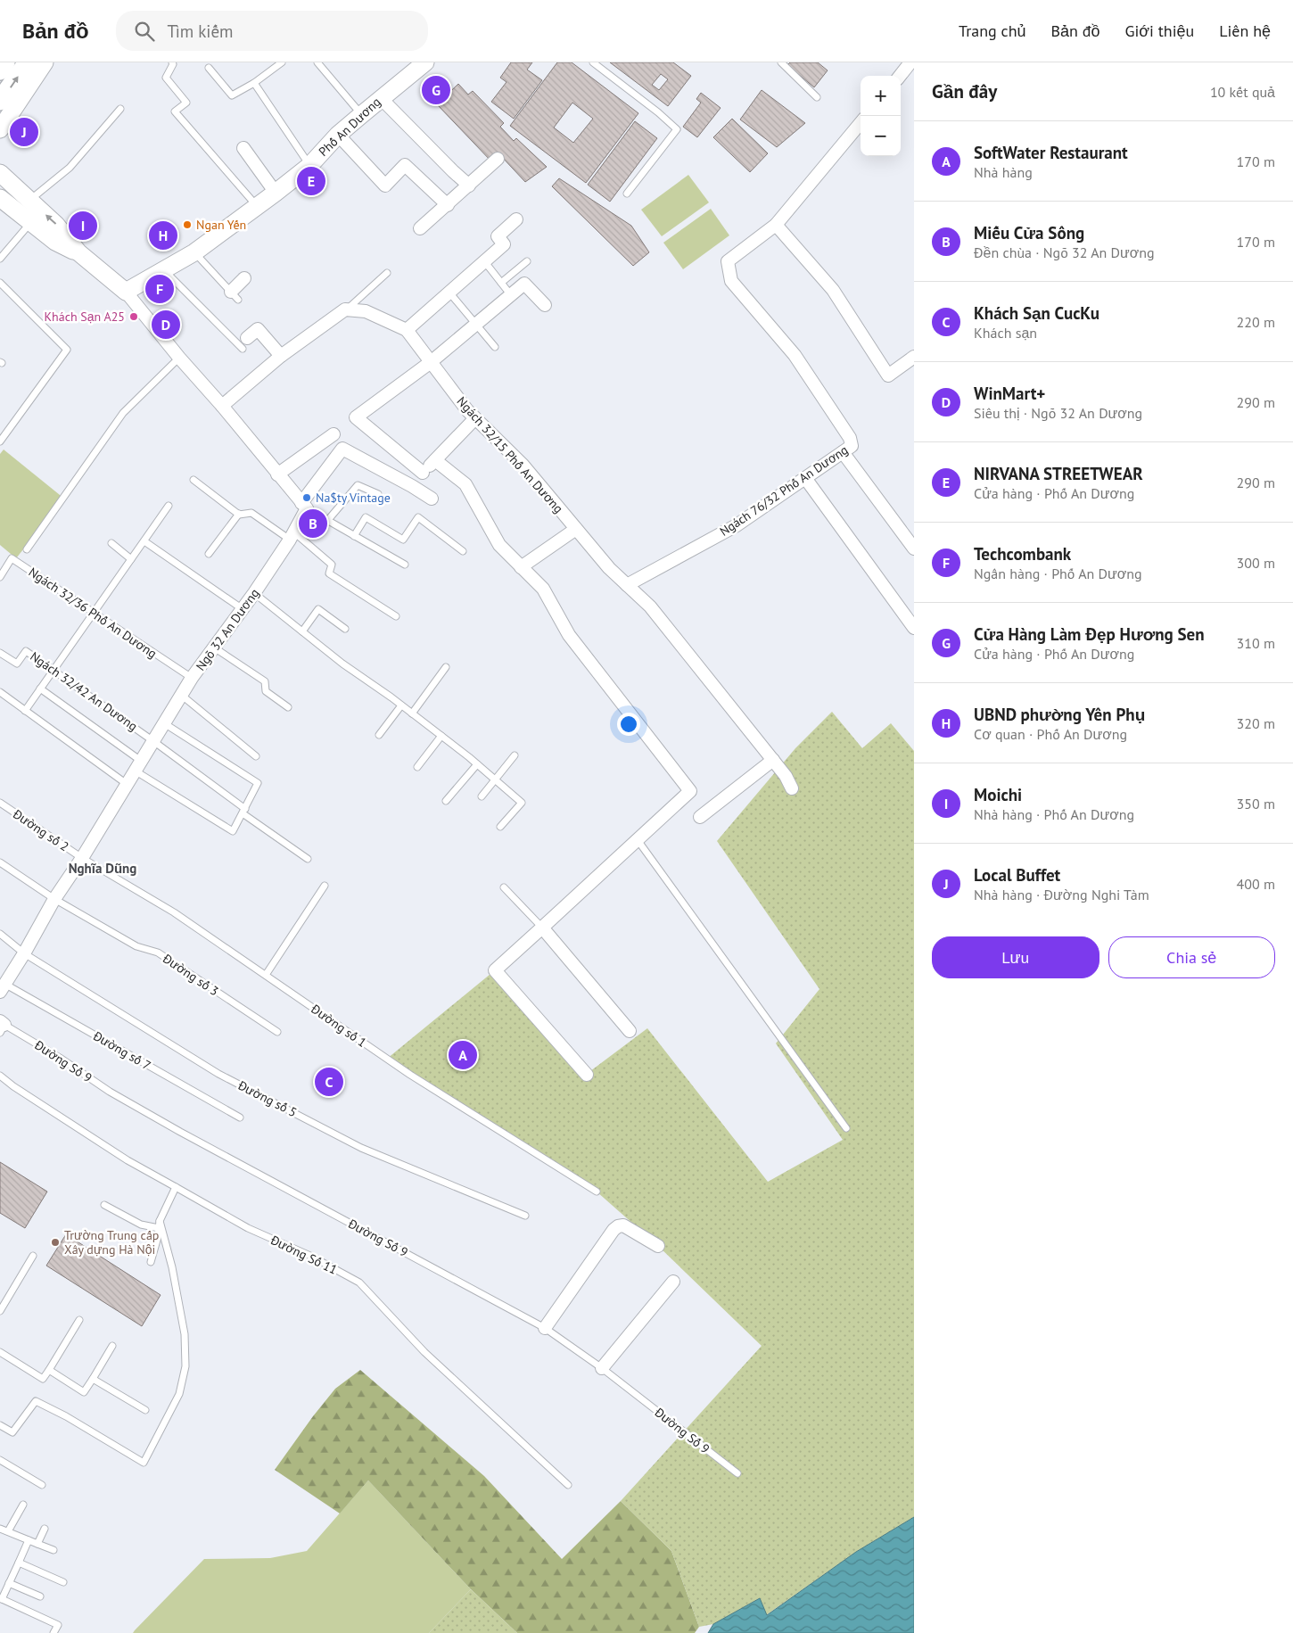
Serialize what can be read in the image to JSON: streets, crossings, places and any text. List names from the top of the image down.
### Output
{
  "streets": {
    "street": [
      "Phố An Dương",
      "Ngách 32/15 Phố An Dương",
      "Ngách 76/32 Phố An Dương",
      "Ngõ 32 An Dương"
    ],
    "lane": [
      "Ngách 32/36 Phố An Dương",
      "Ngách 32/42 An Dương",
      "Đường số 2",
      "Đường số 3",
      "Đường số 1",
      "Đường số 7",
      "Đường Số 9",
      "Đường số 5",
      "Đường Số 11"
    ]
  },
  "crossings": [
    ["Ngách 32/15 Phố An Dương", "Ngách 76/32 Phố An Dương"],
    ["Ngách 32/36 Phố An Dương", "Ngõ 32 An Dương"],
    ["Ngõ 32 An Dương", "Ngách 32/42 An Dương"],
    ["Ngõ 32 An Dương", "Đường số 2"],
    ["Ngõ 32 An Dương", "Đường số 3"],
    ["Ngõ 32 An Dương", "Đường số 1"],
    ["Ngõ 32 An Dương", "Đường số 7"],
    ["Ngõ 32 An Dương", "Đường số 5"],
    ["Đường số 2", "Đường số 1"]
  ],
  "districts": ["Nghĩa Dũng"],
  "places": [
    "Ngan Yến",
    "Khách Sạn A25",
    "Na$ty Vintage",
    "Trường Trung cấp Xây dựng Hà Nội"
  ],
  "page": {
    "header": "Bản đồ",
    "search": "Tìm kiếm",
    "nav": [
      "Trang chủ",
      "Bản đồ",
      "Giới thiệu",
      "Liên hệ"
    ],
    "heading": ["Gần đây", "10 kết quả"],
    "pins": [
      "G",
      "J",
      "E",
      "I",
      "H",
      "F",
      "D",
      "B",
      "A",
      "C"
    ],
    "map_buttons": ["+", "−"],
    "list": [
      {
        "mark": "A",
        "name": "SoftWater Restaurant",
        "note": "Nhà hàng",
        "value": "170 m"
      },
      {
        "mark": "B",
        "name": "Miếu Cửa Sông",
        "note": "Đền chùa · Ngõ 32 An Dương",
        "value": "170 m"
      },
      {
        "mark": "C",
        "name": "Khách Sạn CucKu",
        "note": "Khách sạn",
        "value": "220 m"
      },
      {
        "mark": "D",
        "name": "WinMart+",
        "note": "Siêu thị · Ngõ 32 An Dương",
        "value": "290 m"
      },
      {
        "mark": "E",
        "name": "NIRVANA STREETWEAR",
        "note": "Cửa hàng · Phố An Dương",
        "value": "290 m"
      },
      {
        "mark": "F",
        "name": "Techcombank",
        "note": "Ngân hàng · Phố An Dương",
        "value": "300 m"
      },
      {
        "mark": "G",
        "name": "Cửa Hàng Làm Đẹp Hương Sen",
        "note": "Cửa hàng · Phố An Dương",
        "value": "310 m"
      },
      {
        "mark": "H",
        "name": "UBND phường Yên Phụ",
        "note": "Cơ quan · Phố An Dương",
        "value": "320 m"
      },
      {
        "mark": "I",
        "name": "Moichi",
        "note": "Nhà hàng · Phố An Dương",
        "value": "350 m"
      },
      {
        "mark": "J",
        "name": "Local Buffet",
        "note": "Nhà hàng · Đường Nghi Tàm",
        "value": "400 m"
      }
    ],
    "buttons": ["Lưu", "Chia sẻ"]
  }
}
